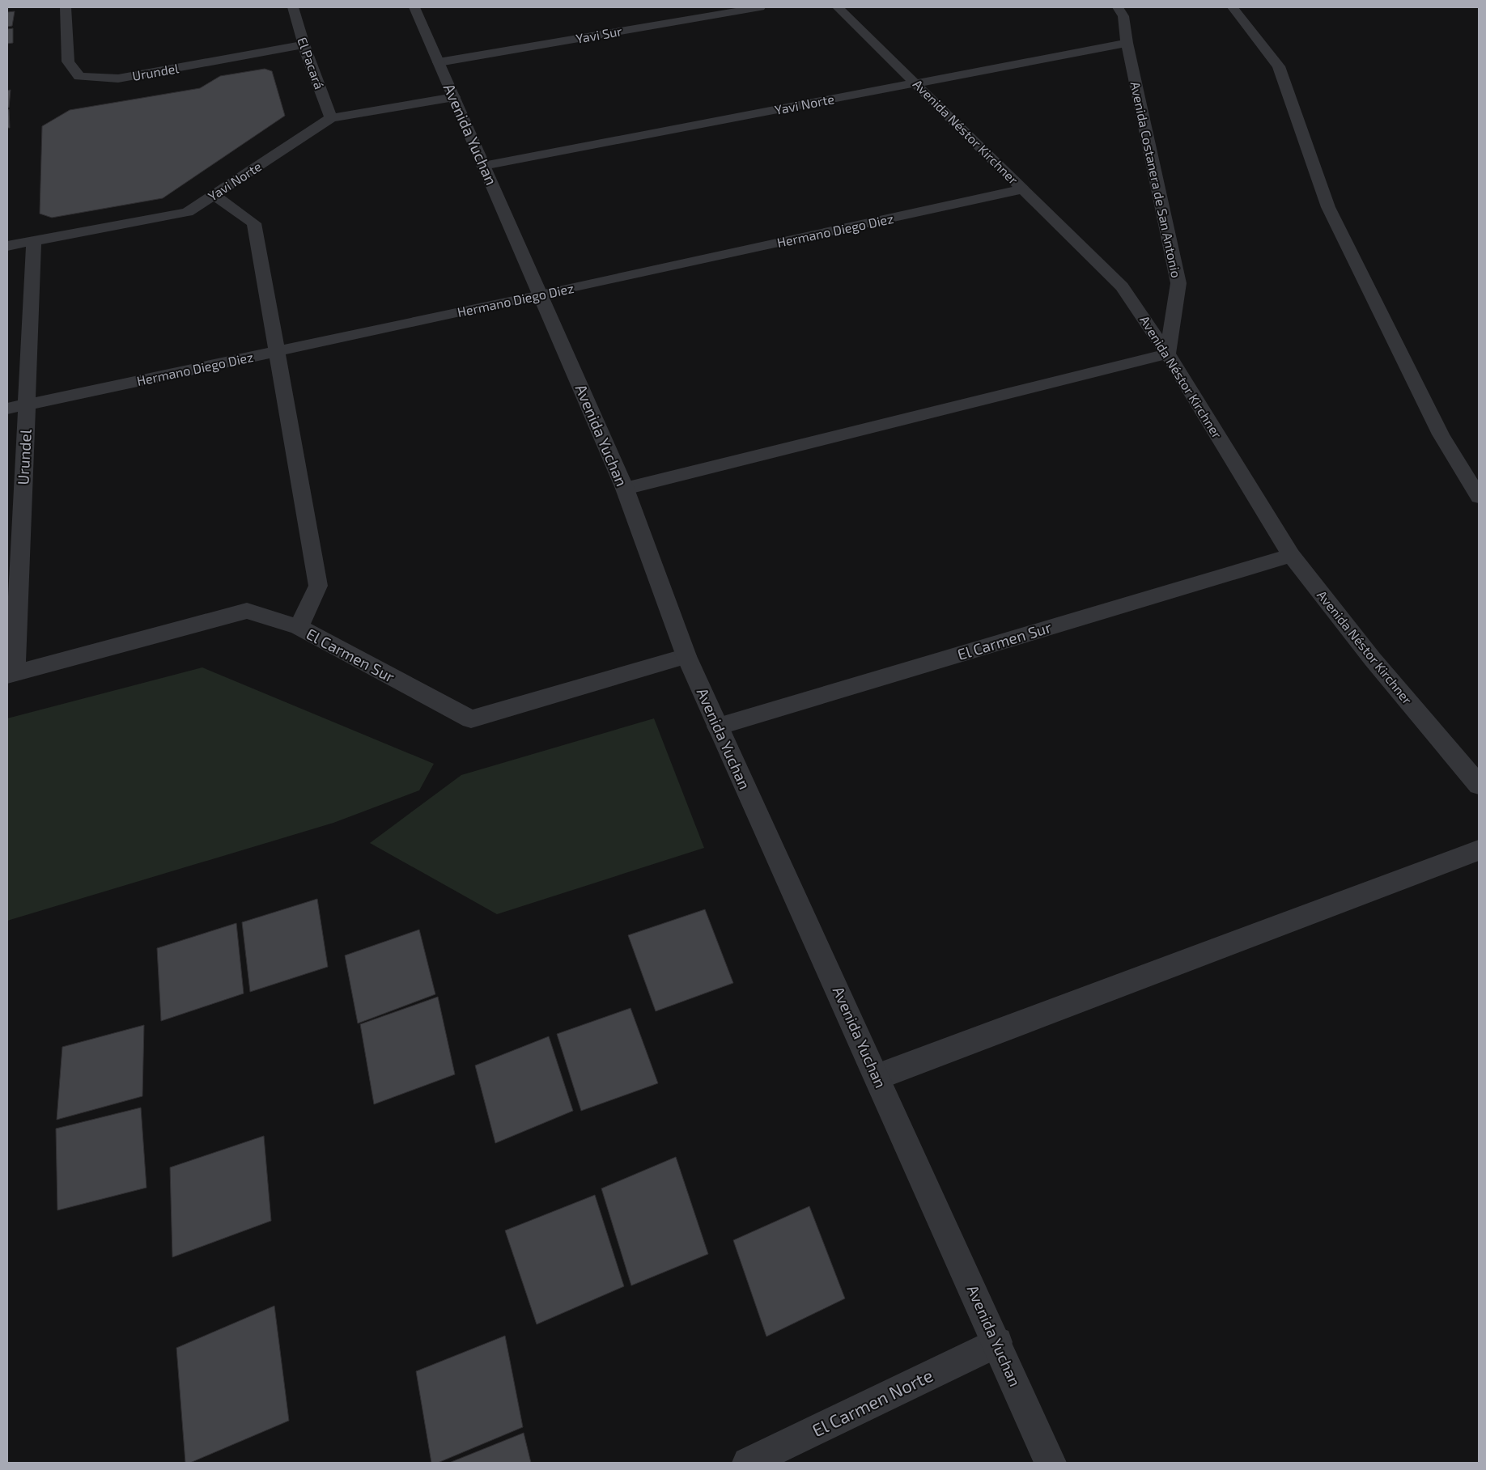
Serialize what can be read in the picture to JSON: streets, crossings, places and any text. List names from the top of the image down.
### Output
{
  "streets": {
    "street": [
      "Yavi Sur",
      "El Pacará",
      "Urundel",
      "Yavi Norte",
      "Avenida Néstor Kirchner",
      "Avenida Yuchan",
      "Avenida Costanera de San Antonio",
      "Hermano Diego Diez",
      "El Carmen Sur",
      "El Carmen Norte"
    ]
  },
  "crossings": [
    ["Yavi Sur", "Avenida Yuchan"],
    ["El Pacará", "Urundel"],
    ["El Pacará", "Yavi Norte"],
    ["Urundel", "Yavi Norte"],
    ["Urundel", "Hermano Diego Diez"],
    ["Urundel", "El Carmen Sur"],
    ["Yavi Norte", "Avenida Néstor Kirchner"],
    ["Yavi Norte", "Avenida Yuchan"],
    ["Yavi Norte", "Avenida Costanera de San Antonio"],
    ["Avenida Néstor Kirchner", "Avenida Costanera de San Antonio"],
    ["Avenida Néstor Kirchner", "Hermano Diego Diez"],
    ["Avenida Néstor Kirchner", "El Carmen Sur"],
    ["Avenida Yuchan", "Hermano Diego Diez"],
    ["Avenida Yuchan", "El Carmen Sur"],
    ["Avenida Yuchan", "El Carmen Norte"]
  ]
}
